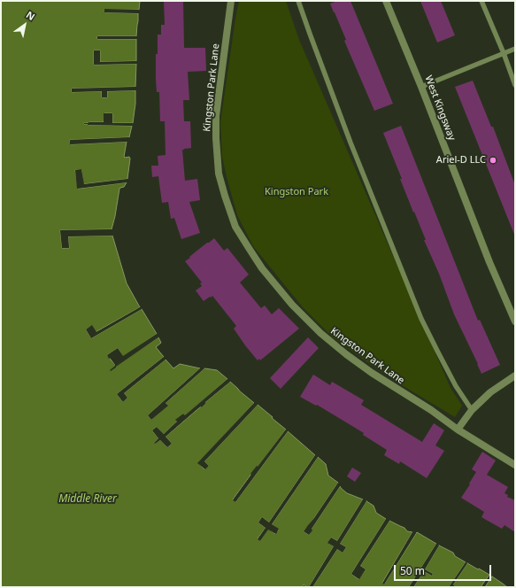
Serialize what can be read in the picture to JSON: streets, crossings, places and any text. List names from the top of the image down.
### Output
{
  "streets": {
    "street": ["Kingston Park Lane", "West Kingsway"]
  },
  "water": ["Middle River"],
  "parks": ["Kingston Park"],
  "places": ["Ariel-D LLC"],
  "scale_bar": "50 m",
  "north": "top right"
}
